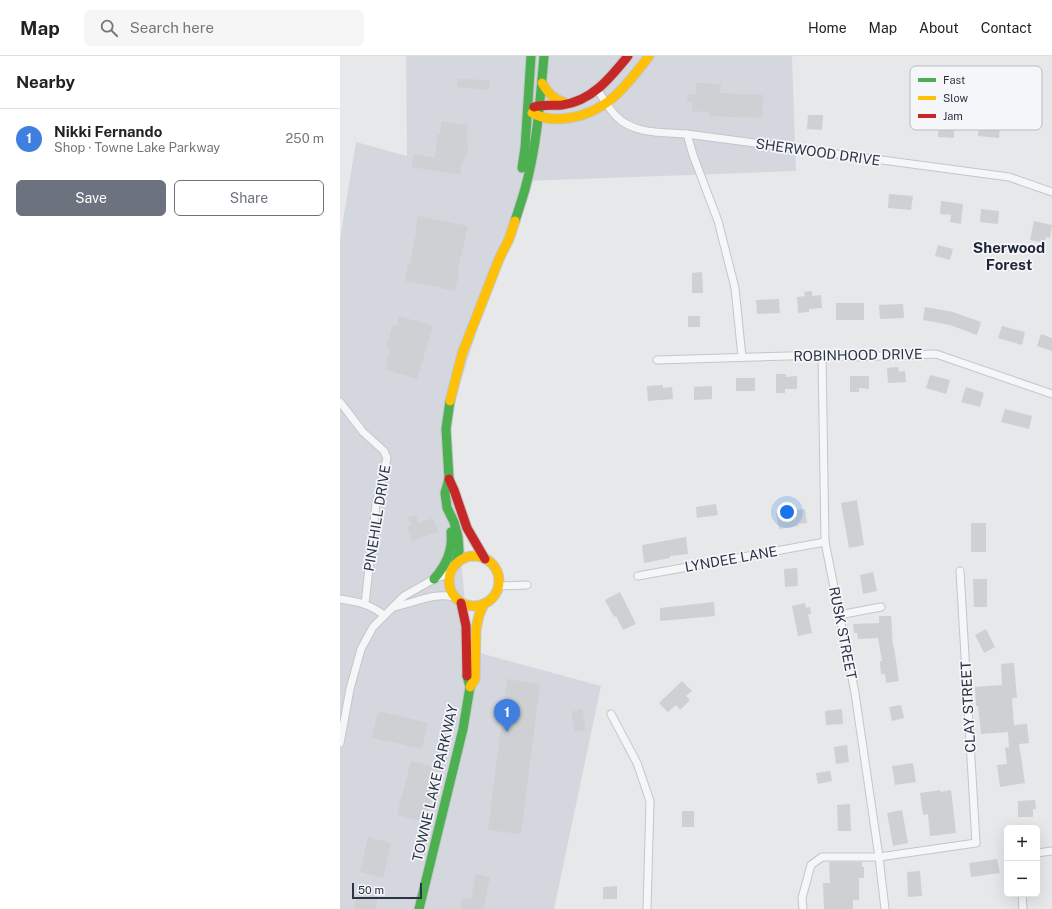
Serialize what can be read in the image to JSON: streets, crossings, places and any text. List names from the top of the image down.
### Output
{
  "streets": {
    "main road": ["TOWNE LAKE PARKWAY"],
    "street": [
      "SHERWOOD DRIVE",
      "ROBINHOOD DRIVE",
      "PINEHILL DRIVE",
      "LYNDEE LANE",
      "RUSK STREET",
      "CLAY STREET"
    ]
  },
  "crossings": [
    ["ROBINHOOD DRIVE", "RUSK STREET"],
    ["LYNDEE LANE", "RUSK STREET"],
    ["RUSK STREET", "CLAY STREET"]
  ],
  "districts": ["Sherwood Forest"],
  "legend": ["Fast", "Slow", "Jam"],
  "scale_bar": "50 m",
  "page": {
    "header": "Map",
    "search": "Search here",
    "nav": [
      "Home",
      "Map",
      "About",
      "Contact"
    ],
    "heading": "Nearby",
    "list": [
      {
        "mark": "1",
        "name": "Nikki Fernando",
        "note": "Shop · Towne Lake Parkway",
        "value": "250 m"
      }
    ],
    "buttons": ["Save", "Share"],
    "pins": "1",
    "map_buttons": ["+", "−"],
    "scale": "50 m"
  }
}
